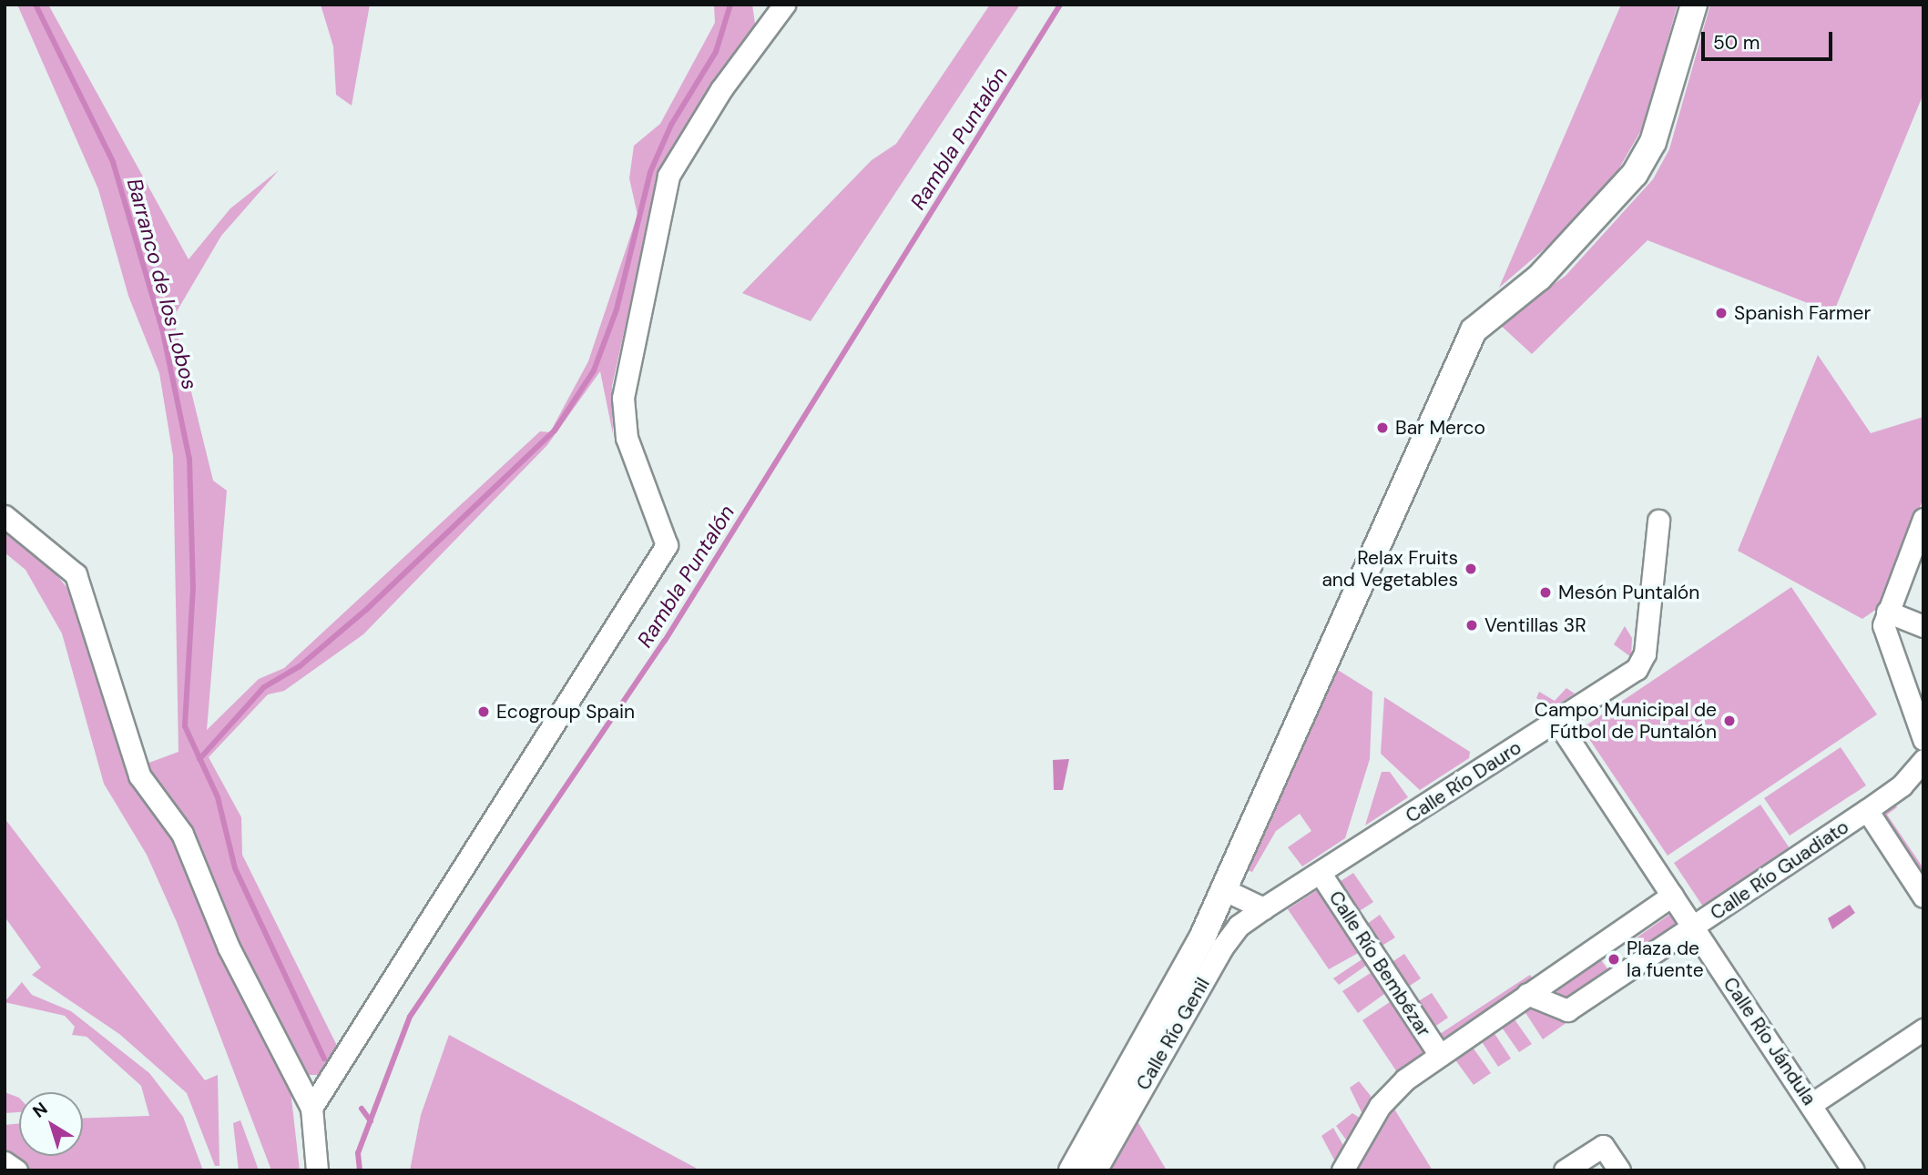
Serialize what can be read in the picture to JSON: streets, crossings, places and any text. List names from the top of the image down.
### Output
{
  "streets": {
    "street": [
      "Calle Río Dauro",
      "Calle Río Guadiato",
      "Calle Río Bembézar",
      "Calle Río Genil",
      "Calle Río Jándula"
    ]
  },
  "crossings": [
    ["Calle Río Dauro", "Calle Río Bembézar"],
    ["Calle Río Dauro", "Calle Río Genil"],
    ["Calle Río Dauro", "Calle Río Jándula"],
    ["Calle Río Guadiato", "Calle Río Jándula"]
  ],
  "water": ["Rambla Puntalón", "Barranco de los Lobos"],
  "places": [
    "Spanish Farmer",
    "Bar Merco",
    "Relax Fruits and Vegetables",
    "Mesón Puntalón",
    "Ventillas 3R",
    "Ecogroup Spain",
    "Campo Municipal de Fútbol de Puntalón",
    "Plaza de la fuente"
  ],
  "scale_bar": "50 m",
  "north": "top left"
}
